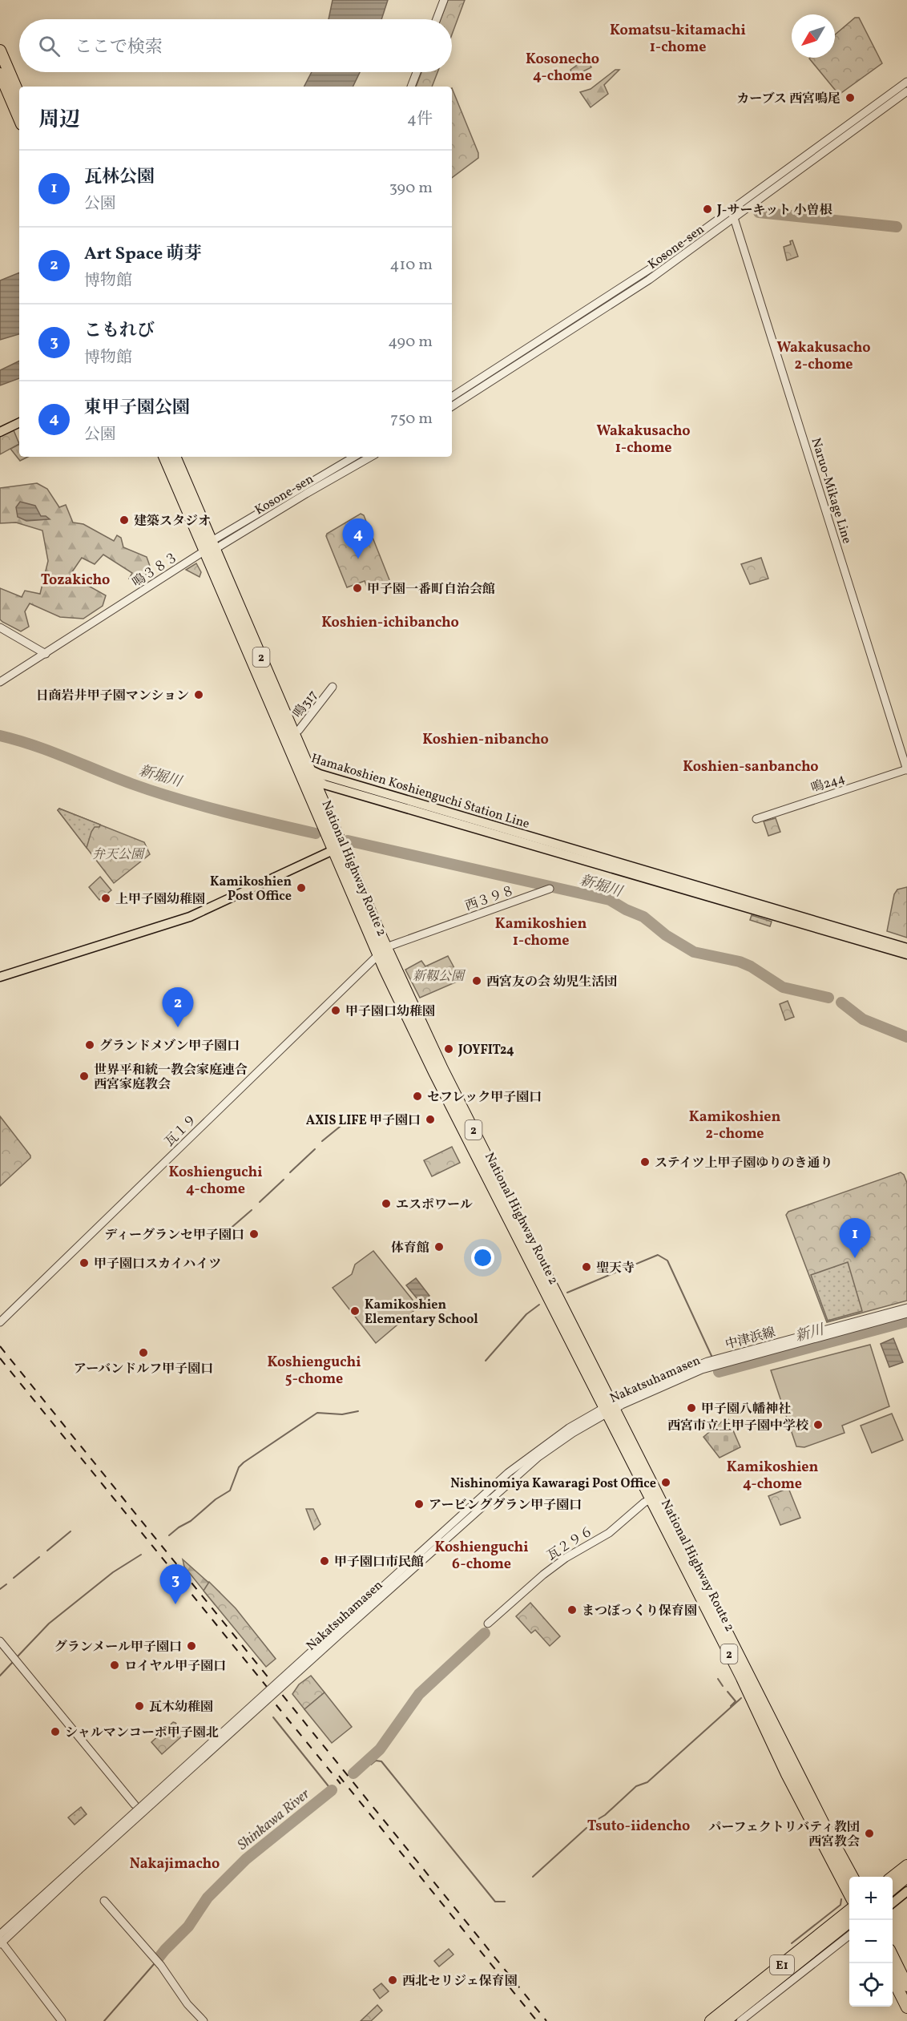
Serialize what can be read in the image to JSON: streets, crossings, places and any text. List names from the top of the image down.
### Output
{
  "streets": {
    "highway": ["2", "National Highway Route 2", "E1"],
    "main road": ["Hamakoshien Koshienguchi Station Line"],
    "street": [
      "Kosone-sen",
      "Naruo-Mikage Line",
      "鳴３８３",
      "鳴317",
      "鳴244",
      "西３９８",
      "瓦１９",
      "Nakatsuhamasen",
      "瓦２９６"
    ]
  },
  "crossings": [
    ["Kosone-sen", "Naruo-Mikage Line"],
    ["Kosone-sen", "鳴３８３"],
    ["Kosone-sen", "National Highway Route 2"],
    ["Naruo-Mikage Line", "鳴244"],
    ["鳴３８３", "National Highway Route 2"],
    ["鳴317", "National Highway Route 2"],
    ["Hamakoshien Koshienguchi Station Line", "National Highway Route 2"],
    ["National Highway Route 2", "西３９８"],
    ["National Highway Route 2", "瓦１９"],
    ["National Highway Route 2", "Nakatsuhamasen"],
    ["National Highway Route 2", "瓦２９６"],
    ["西３９８", "瓦１９"]
  ],
  "districts": [
    "Komatsu-kitamachi 1-chome",
    "Kosonecho 4-chome",
    "Wakakusacho 2-chome",
    "Wakakusacho 1-chome",
    "Tozakicho",
    "Koshien-ichibancho",
    "Koshien-nibancho",
    "Koshien-sanbancho",
    "Kamikoshien 1-chome",
    "Kamikoshien 2-chome",
    "Koshienguchi 4-chome",
    "Koshienguchi 5-chome",
    "Kamikoshien 4-chome",
    "Koshienguchi 6-chome",
    "Tsuto-iidencho",
    "Nakajimacho"
  ],
  "water": ["新堀川", "新川", "Shinkawa River"],
  "parks": ["弁天公園", "新靱公園"],
  "places": [
    "カーブス 西宮鳴尾",
    "J-サーキット 小曽根",
    "建築スタジオ",
    "甲子園一番町自治会館",
    "日商岩井甲子園マンション",
    "Kamikoshien Post Office",
    "上甲子園幼稚園",
    "西宮友の会 幼児生活団",
    "甲子園口幼稚園",
    "グランドメゾン甲子園口",
    "JOYFIT24",
    "世界平和統一教会家庭連合 西宮家庭教会",
    "セフレック甲子園口",
    "AXIS LIFE 甲子園口",
    "ステイツ上甲子園ゆりのき通り",
    "エスポワール",
    "ディーグランセ甲子園口",
    "体育館",
    "甲子園口スカイハイツ",
    "聖天寺",
    "Kamikoshien Elementary School",
    "アーバンドルフ甲子園口",
    "甲子園八幡神社",
    "西宮市立上甲子園中学校",
    "Nishinomiya Kawaragi Post Office",
    "アービンググラン甲子園口",
    "甲子園口市民館",
    "まつぼっくり保育園",
    "グランメール甲子園口",
    "ロイヤル甲子園口",
    "瓦木幼稚園",
    "シャルマンコーポ甲子園北",
    "パーフェクトリバティ教団 西宮教会",
    "西北セリジェ保育園"
  ],
  "north": "bottom left",
  "page": {
    "search": "ここで検索",
    "heading": ["周辺", "4件"],
    "list": [
      {
        "mark": "1",
        "name": "瓦林公園",
        "note": "公園",
        "value": "390 m"
      },
      {
        "mark": "2",
        "name": "Art Space 萌芽",
        "note": "博物館",
        "value": "410 m"
      },
      {
        "mark": "3",
        "name": "こもれび",
        "note": "博物館",
        "value": "490 m"
      },
      {
        "mark": "4",
        "name": "東甲子園公園",
        "note": "公園",
        "value": "750 m"
      }
    ],
    "pins": [
      "4",
      "2",
      "1",
      "3"
    ],
    "map_buttons": ["+", "−"]
  }
}
